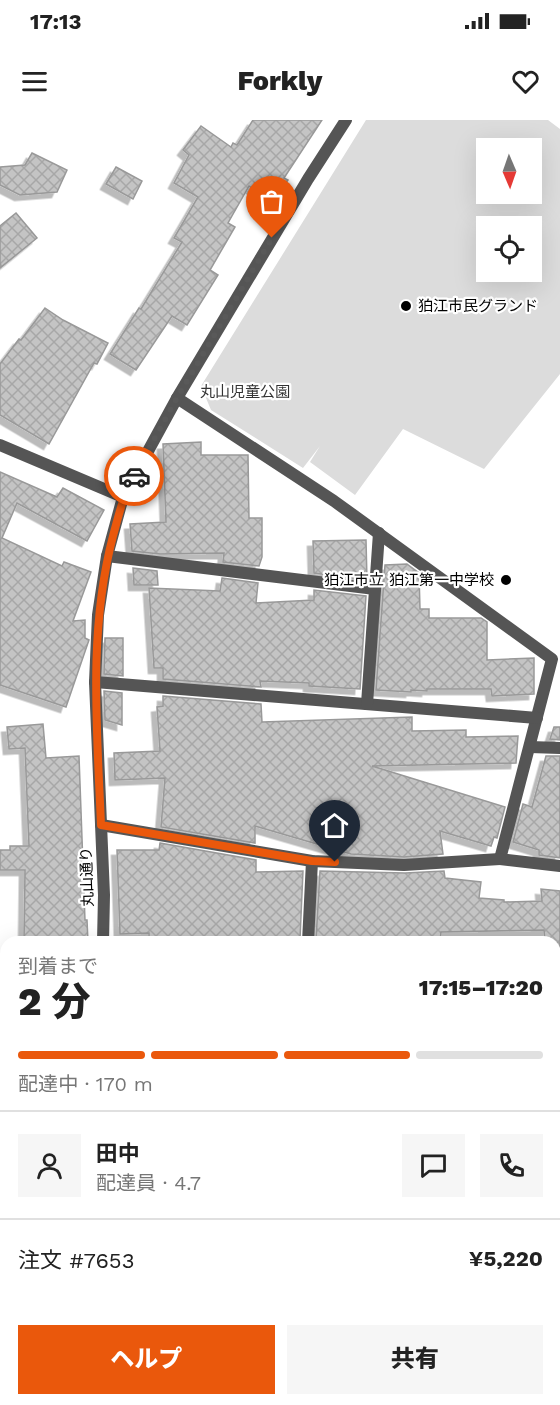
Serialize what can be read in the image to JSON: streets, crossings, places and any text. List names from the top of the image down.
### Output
{
  "streets": {
    "street": ["丸山通り"]
  },
  "parks": ["丸山児童公園"],
  "places": ["狛江市民グランド", "狛江市立 狛江第一中学校"],
  "north": "bottom",
  "page": {
    "status": "17:13",
    "header": "Forkly",
    "heading": ["2 分", "到着まで", "17:15–17:20"],
    "panel": [
      "田中",
      "配達員 · 4.7",
      "注文 #7653",
      "¥5,220"
    ],
    "bar": "配達中 · 170 m",
    "buttons": ["ヘルプ", "共有"]
  }
}
